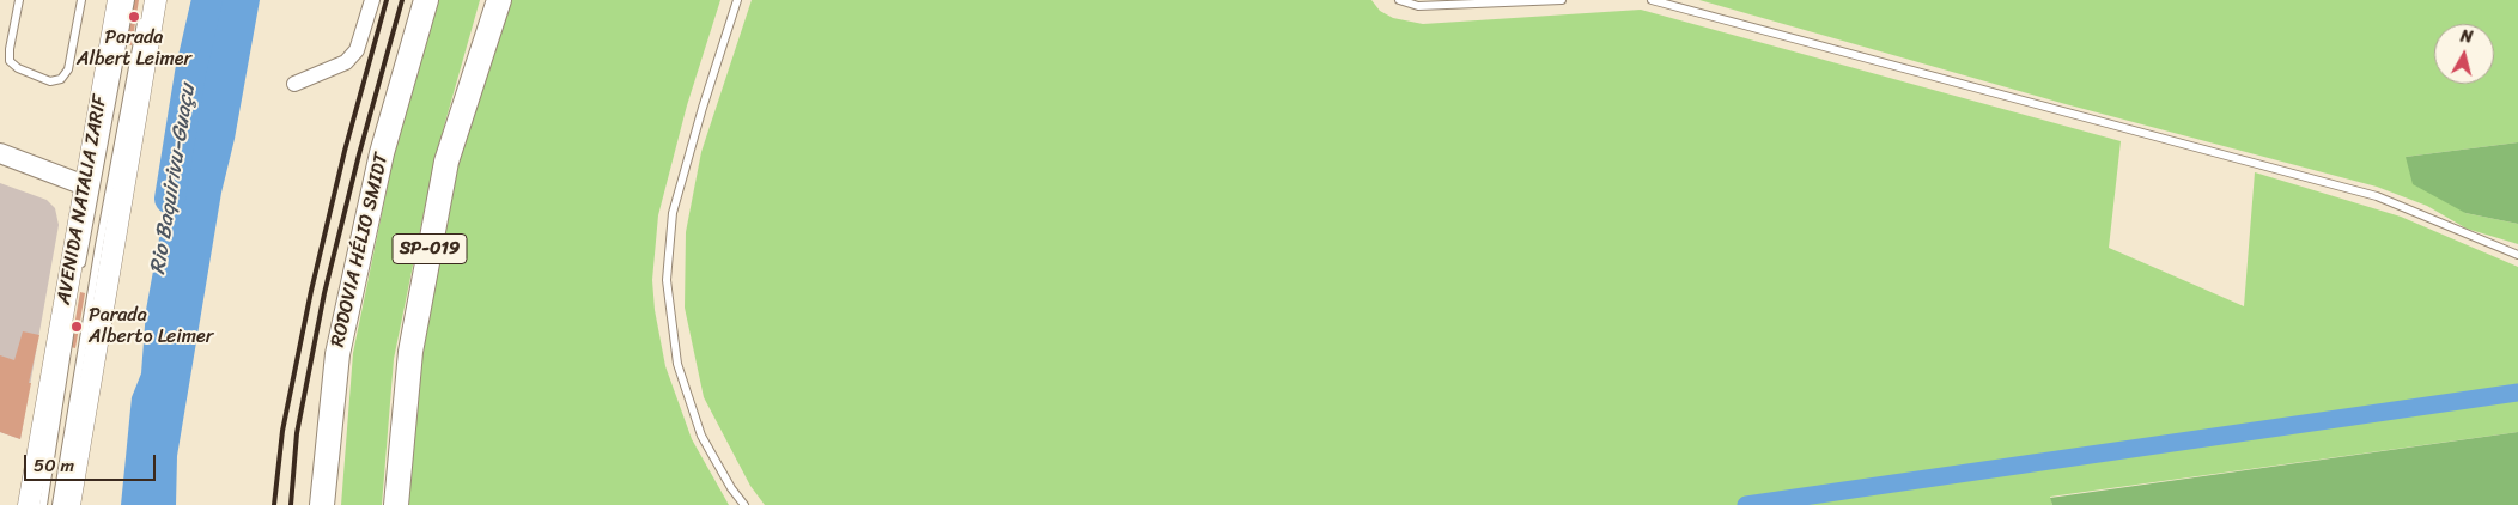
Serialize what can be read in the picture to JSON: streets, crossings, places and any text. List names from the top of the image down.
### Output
{
  "streets": {
    "main road": ["AVENIDA NATALIA ZARIF", "SP-019", "RODOVIA HÉLIO SMIDT"]
  },
  "water": ["Rio Baquirivu-Guaçu"],
  "places": ["Parada Albert Leimer", "Parada Alberto Leimer"],
  "scale_bar": "50 m",
  "north": "top"
}
